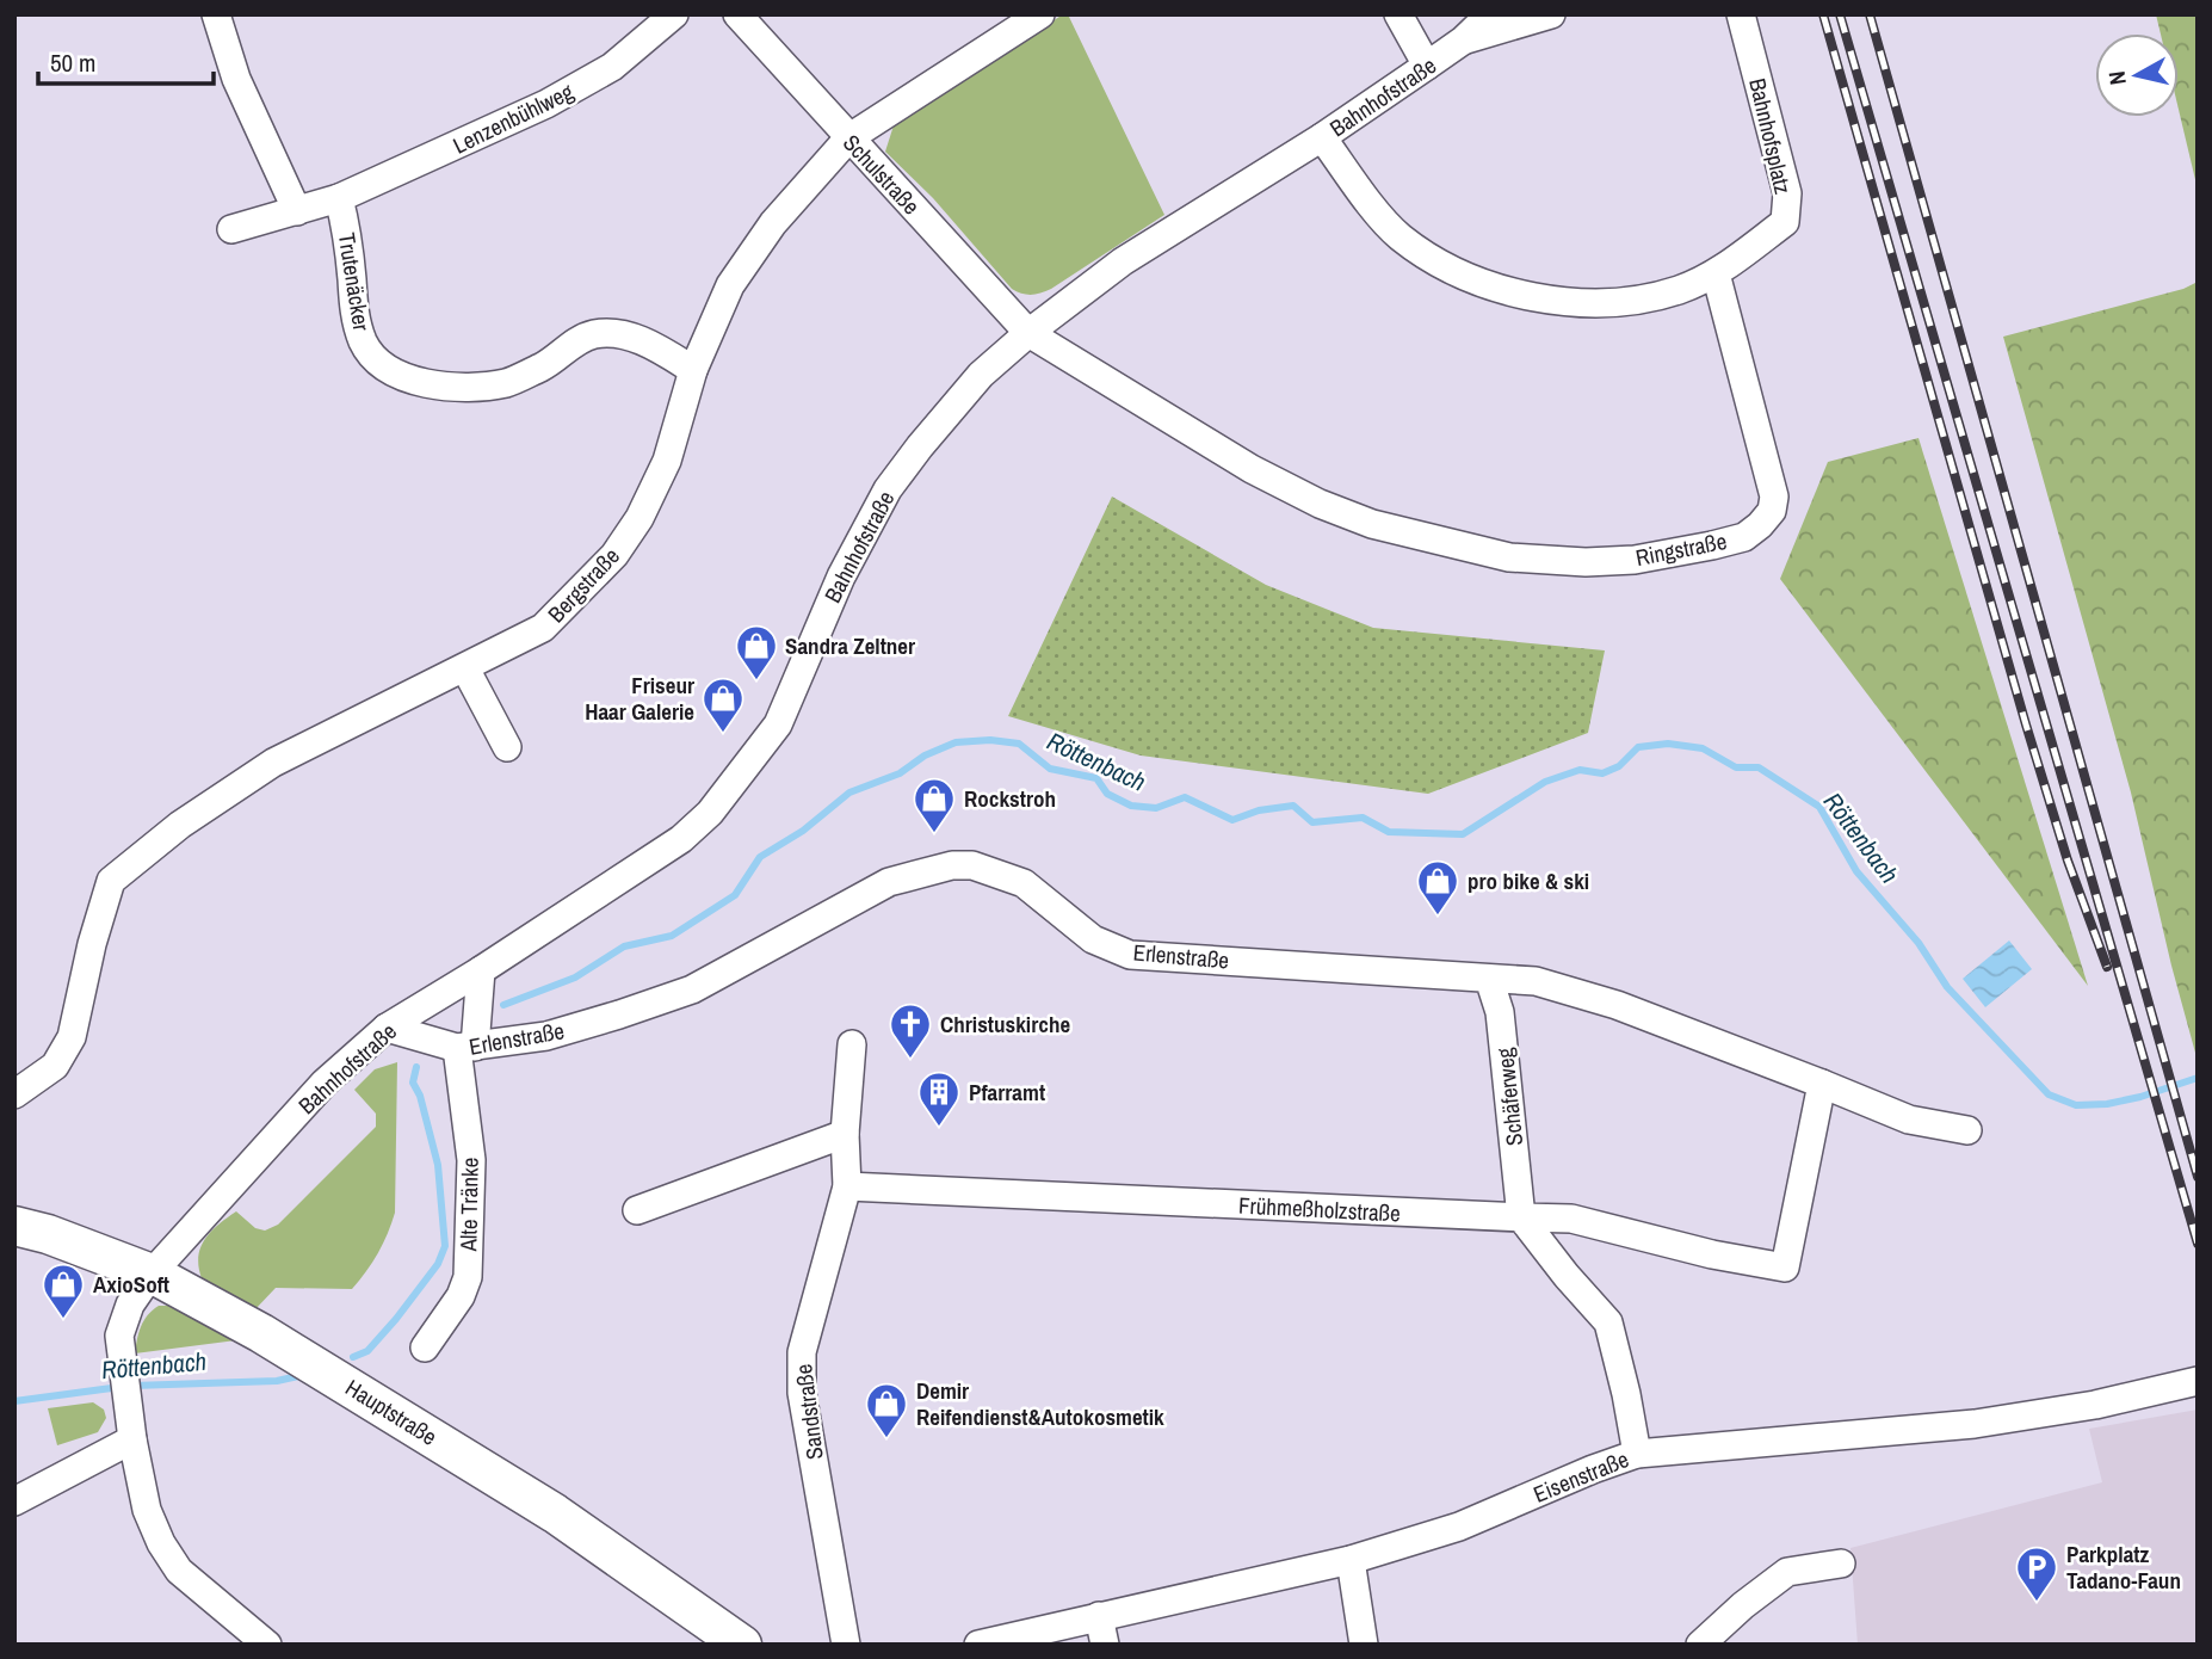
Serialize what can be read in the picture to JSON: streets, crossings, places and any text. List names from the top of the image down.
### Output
{
  "streets": {
    "main road": ["Hauptstraße"],
    "street": [
      "Bahnhofstraße",
      "Lenzenbühlweg",
      "Bahnhofsplatz",
      "Schulstraße",
      "Trutenäcker",
      "Ringstraße",
      "Bergstraße",
      "Erlenstraße",
      "Schäferweg",
      "Alte Tränke",
      "Frühmeßholzstraße",
      "Sandstraße",
      "Eisenstraße"
    ]
  },
  "crossings": [
    ["Bahnhofstraße", "Schulstraße"],
    ["Bahnhofstraße", "Ringstraße"],
    ["Bahnhofstraße", "Erlenstraße"],
    ["Bahnhofstraße", "Alte Tränke"],
    ["Bahnhofstraße", "Hauptstraße"],
    ["Lenzenbühlweg", "Trutenäcker"],
    ["Bahnhofsplatz", "Ringstraße"],
    ["Schulstraße", "Ringstraße"],
    ["Schulstraße", "Bergstraße"],
    ["Trutenäcker", "Bergstraße"],
    ["Erlenstraße", "Schäferweg"],
    ["Erlenstraße", "Alte Tränke"],
    ["Schäferweg", "Frühmeßholzstraße"],
    ["Frühmeßholzstraße", "Sandstraße"]
  ],
  "water": ["Röttenbach"],
  "places": {
    "shop": [
      "Sandra Zeltner",
      "Friseur Haar Galerie",
      "Rockstroh",
      "pro bike & ski",
      "AxioSoft",
      "Demir Reifendienst&Autokosmetik"
    ],
    "church": ["Christuskirche"],
    "building": ["Pfarramt"],
    "parking": ["Parkplatz Tadano-Faun"]
  },
  "scale_bar": "50 m",
  "north": "left"
}
